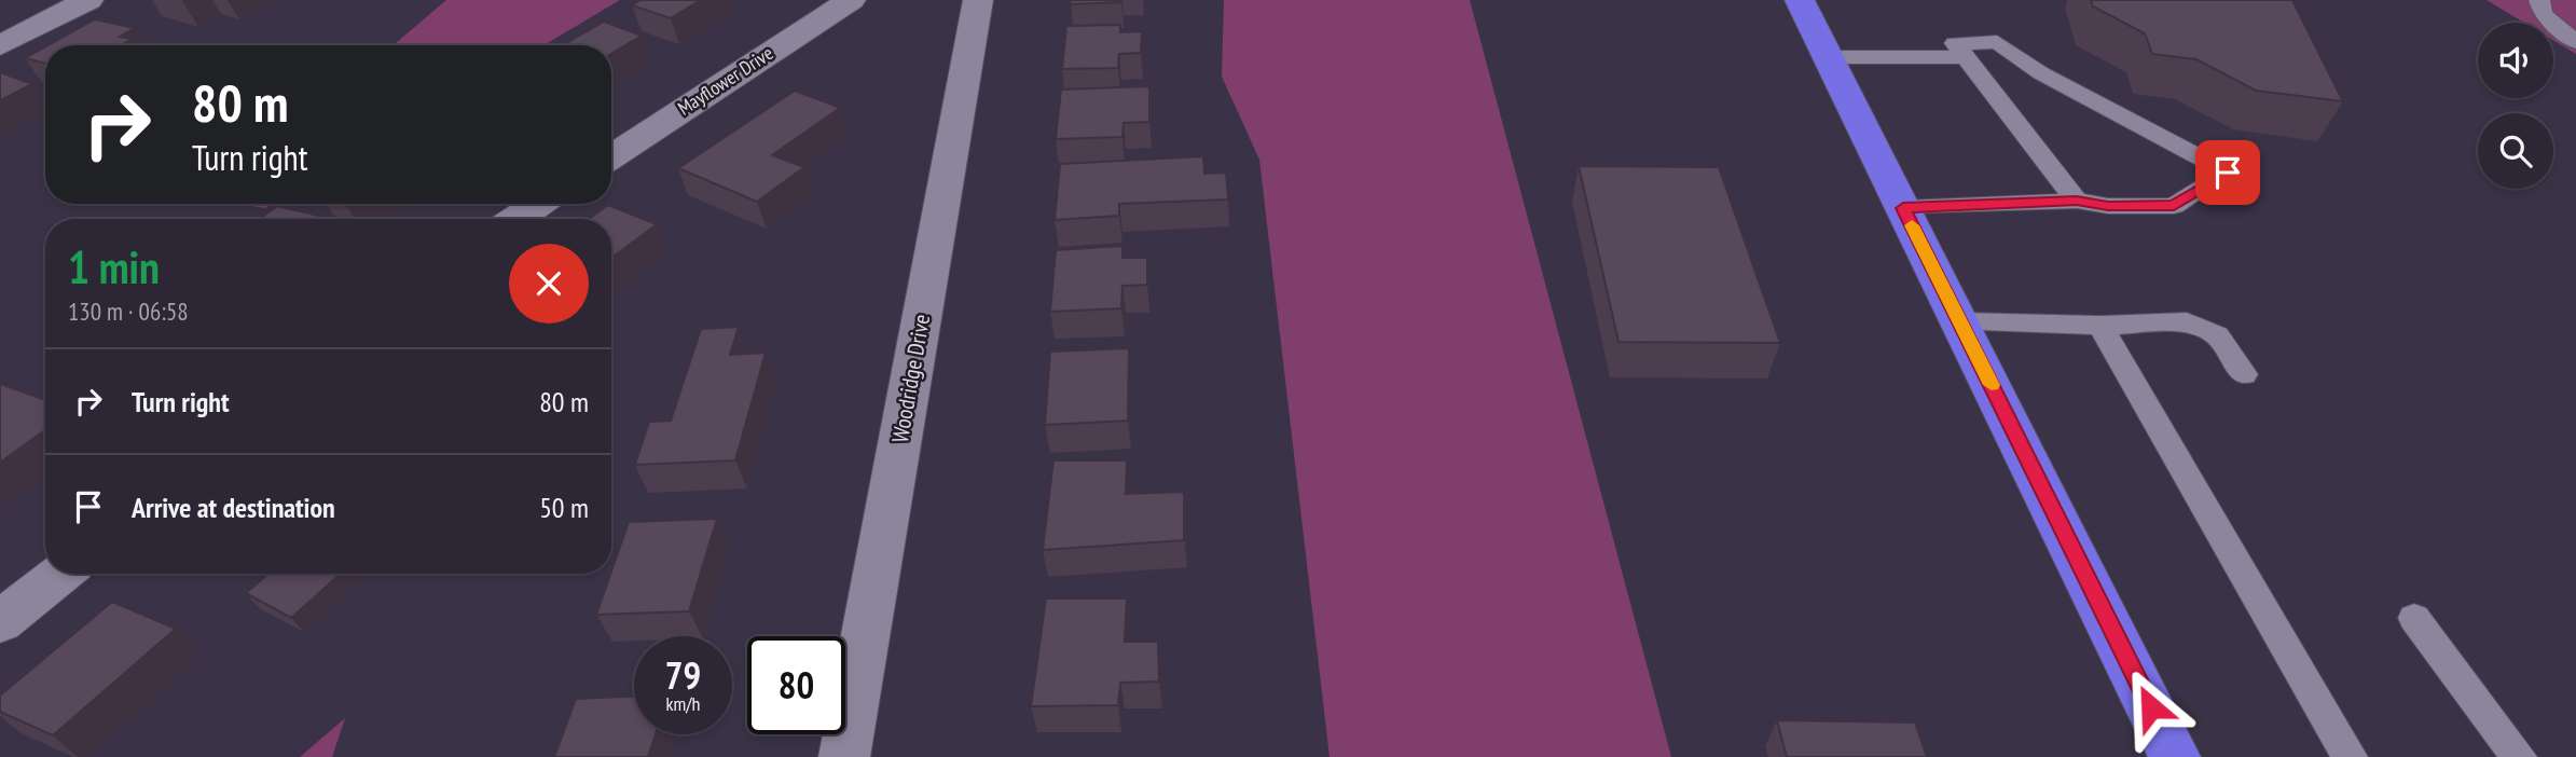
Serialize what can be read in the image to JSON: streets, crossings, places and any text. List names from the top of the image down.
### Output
{
  "streets": {
    "street": ["Mayflower Drive", "Woodridge Drive"]
  },
  "page": {
    "turn": ["80 m", "Turn right"],
    "heading": ["1 min", "130 m · 06:58"],
    "list": [
      {
        "name": "Turn right",
        "value": "80 m"
      },
      {
        "name": "Arrive at destination",
        "value": "50 m"
      }
    ],
    "speed": "79 km/h",
    "limit": "80"
  }
}
